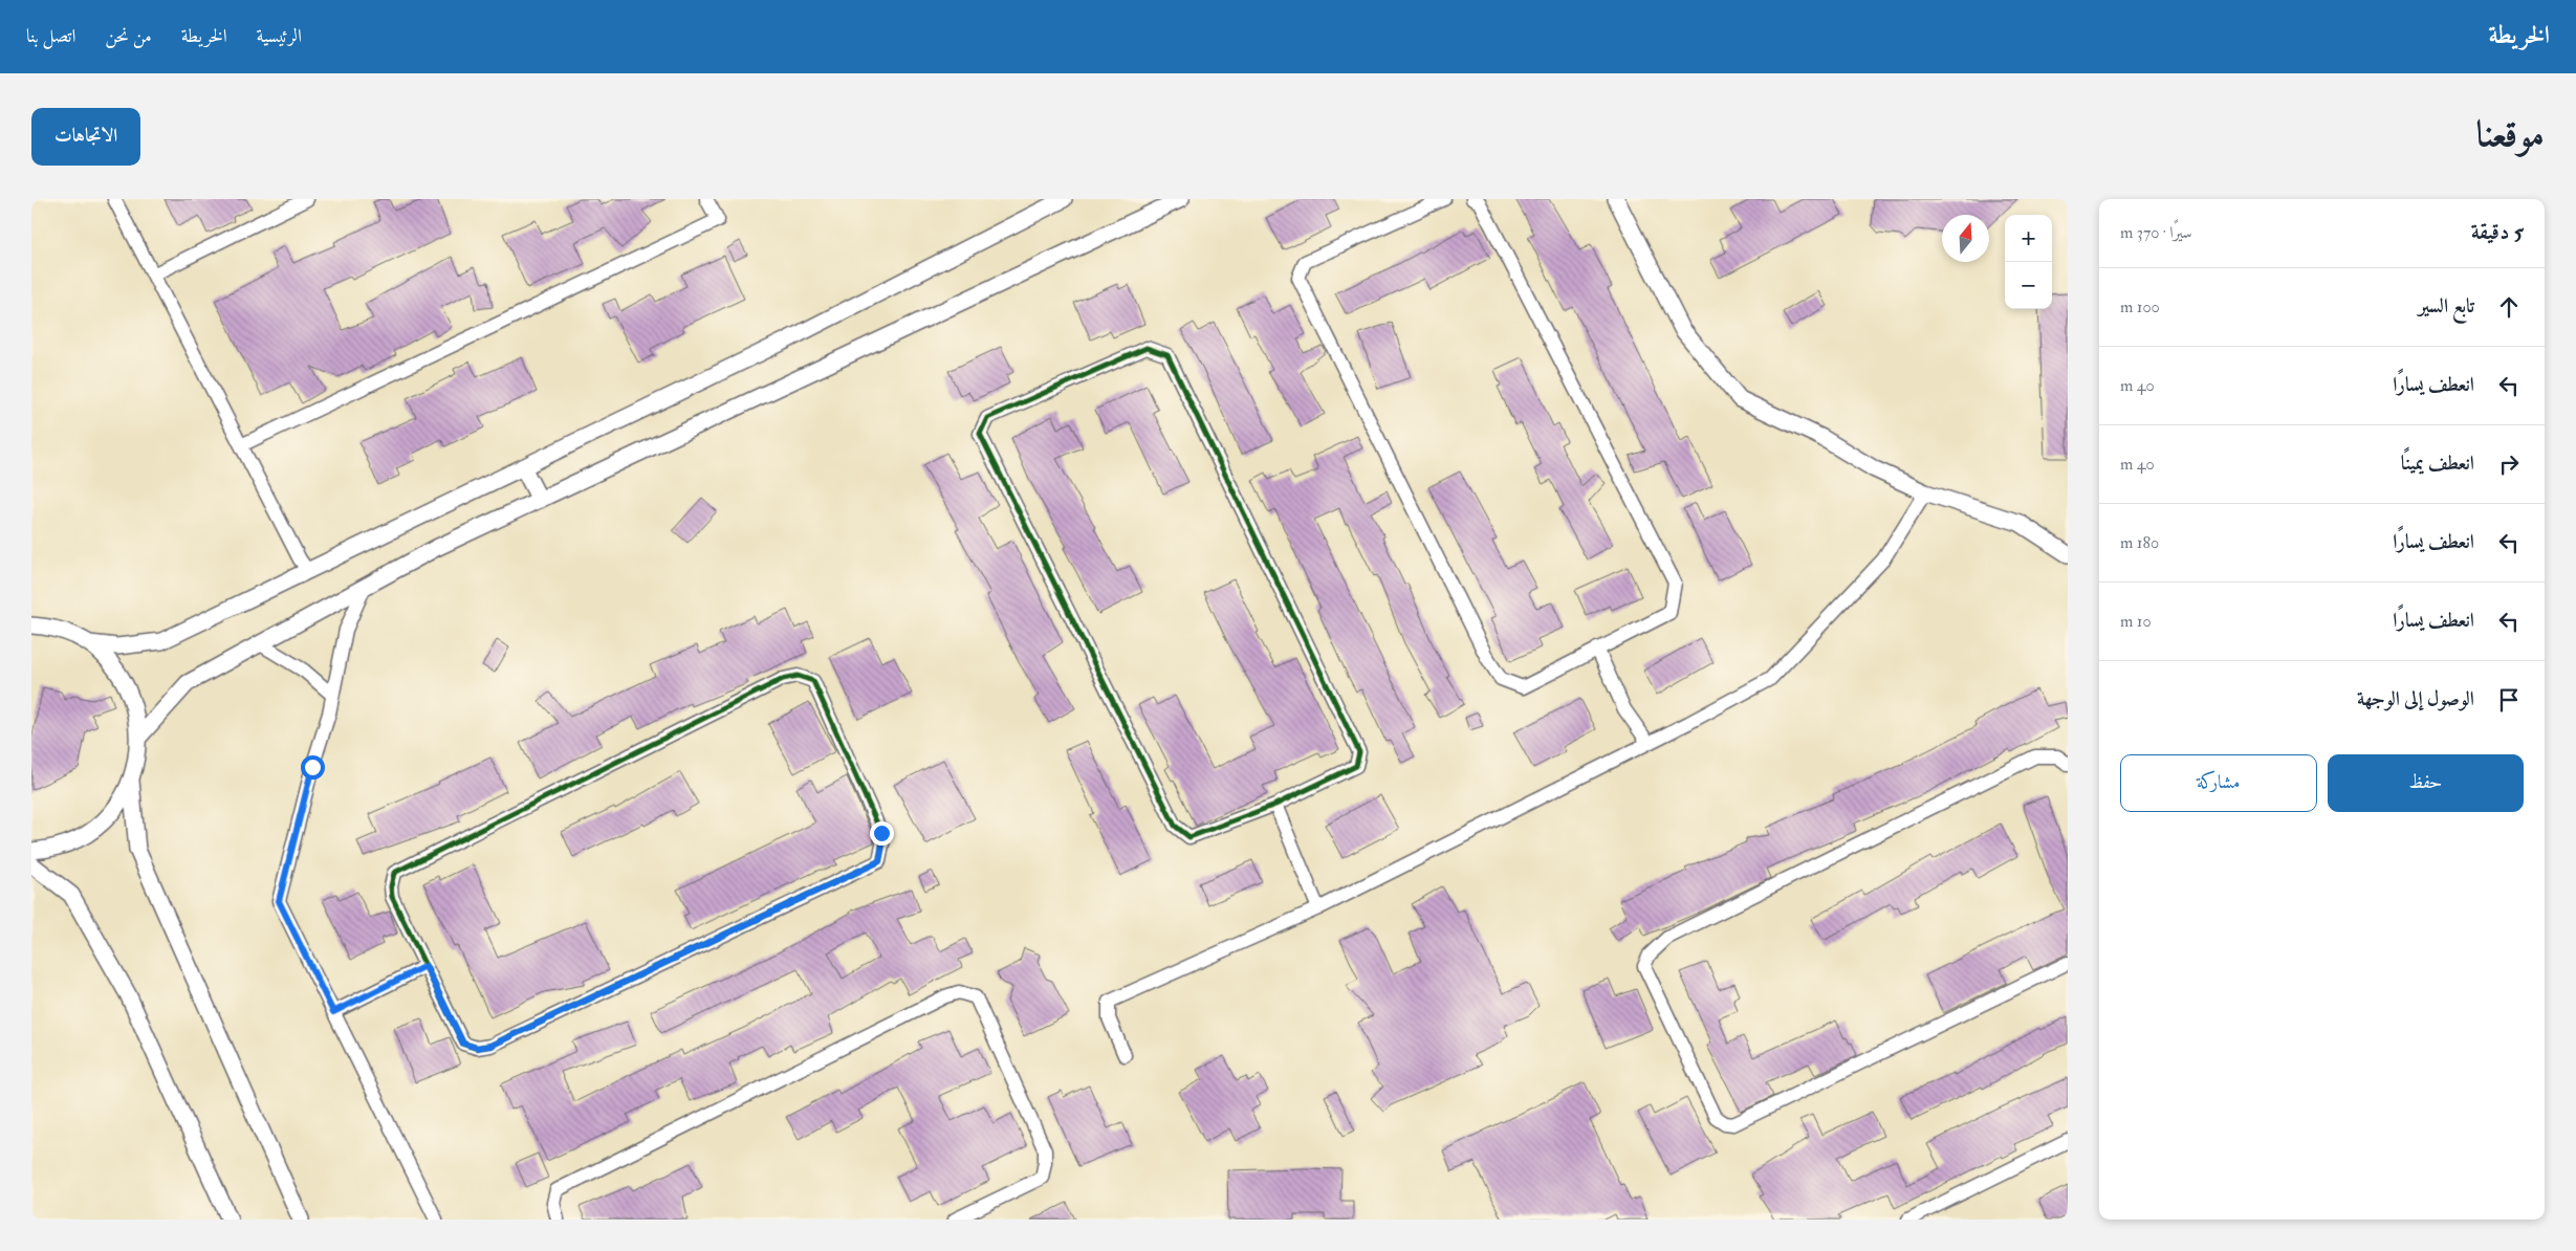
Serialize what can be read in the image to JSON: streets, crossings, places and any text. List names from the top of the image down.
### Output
{
  "north": "top",
  "page": {
    "header": "الخريطة",
    "nav": [
      "الرئيسية",
      "الخريطة",
      "من نحن",
      "اتصل بنا"
    ],
    "title": "موقعنا",
    "buttons": [
      "الاتجاهات",
      ["حفظ", "مشاركة"]
    ],
    "heading": ["5 دقيقة", "سيرًا · 370 m"],
    "map_buttons": ["+", "−"],
    "list": [
      ["تابع السير", "100 m"],
      ["انعطف يسارًا", "40 m"],
      ["انعطف يمينًا", "40 m"],
      ["انعطف يسارًا", "180 m"],
      ["انعطف يسارًا", "10 m"],
      "الوصول إلى الوجهة"
    ]
  }
}
